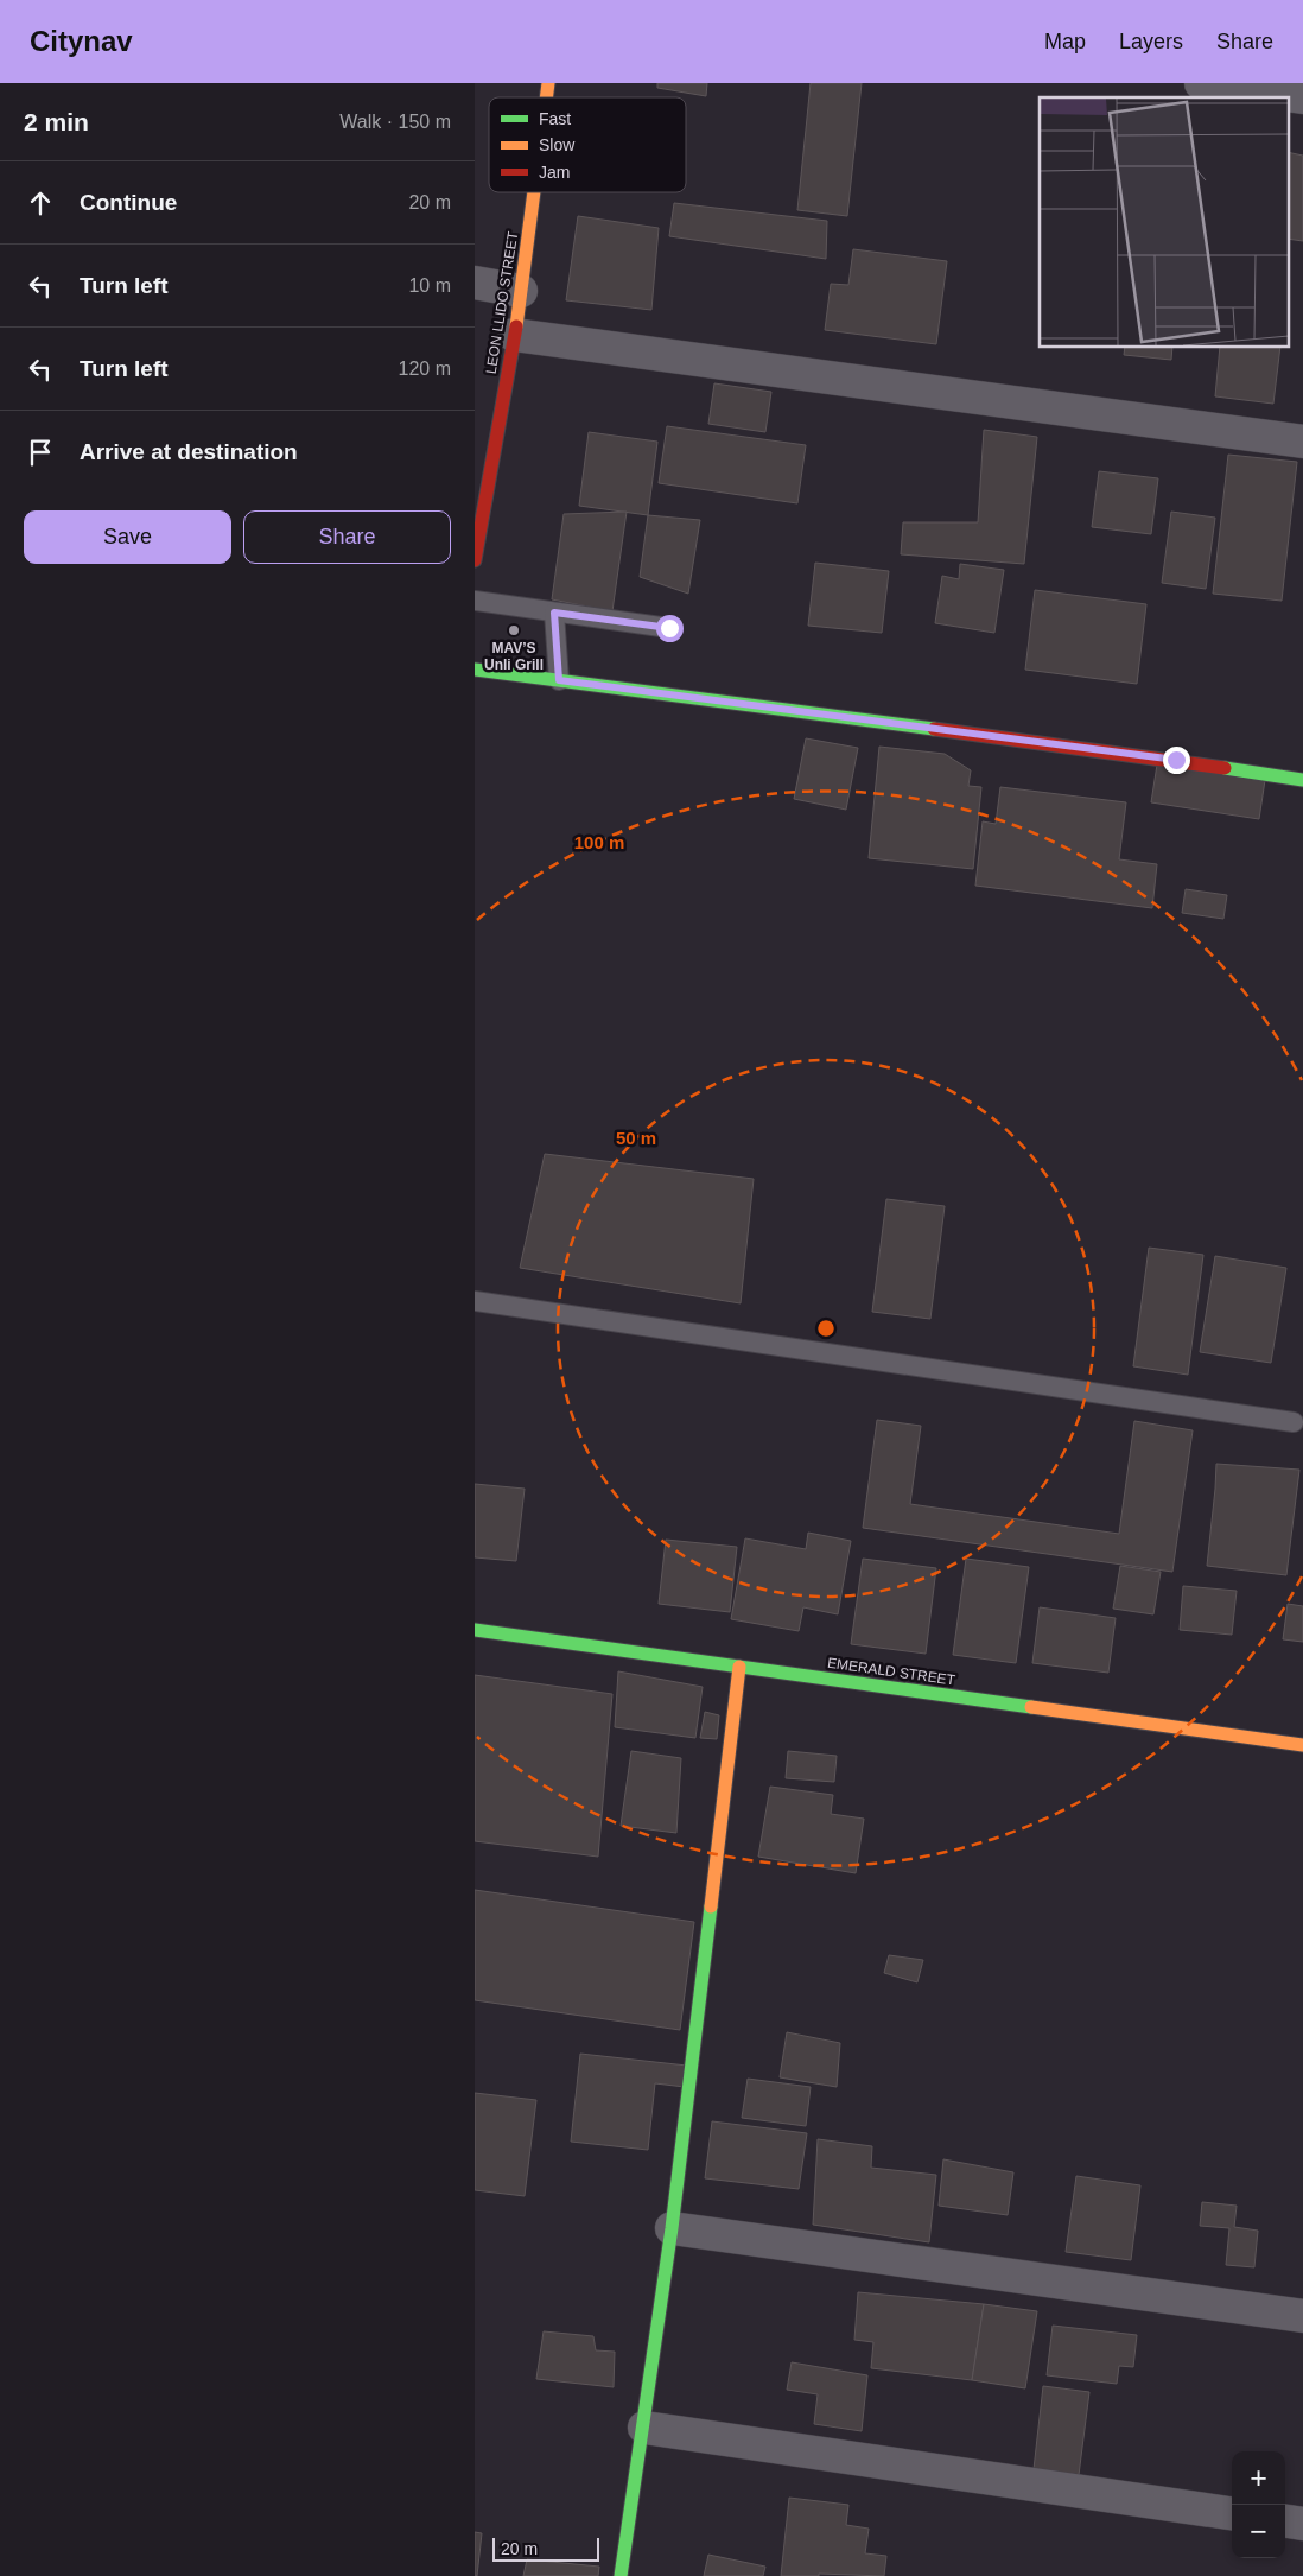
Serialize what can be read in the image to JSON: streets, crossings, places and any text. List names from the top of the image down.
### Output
{
  "streets": {
    "street": ["LEON LLIDO STREET", "EMERALD STREET"]
  },
  "places": ["MAV’S Unli Grill"],
  "legend": ["Fast", "Slow", "Jam"],
  "scale_bar": "20 m",
  "page": {
    "header": "Citynav",
    "nav": ["Map", "Layers", "Share"],
    "heading": ["2 min", "Walk · 150 m"],
    "list": [
      ["Continue", "20 m"],
      ["Turn left", "10 m"],
      ["Turn left", "120 m"],
      "Arrive at destination"
    ],
    "buttons": ["Save", "Share"],
    "map_buttons": ["+", "−"],
    "scale": "20 m"
  },
  "rings": ["100 m", "50 m"]
}
